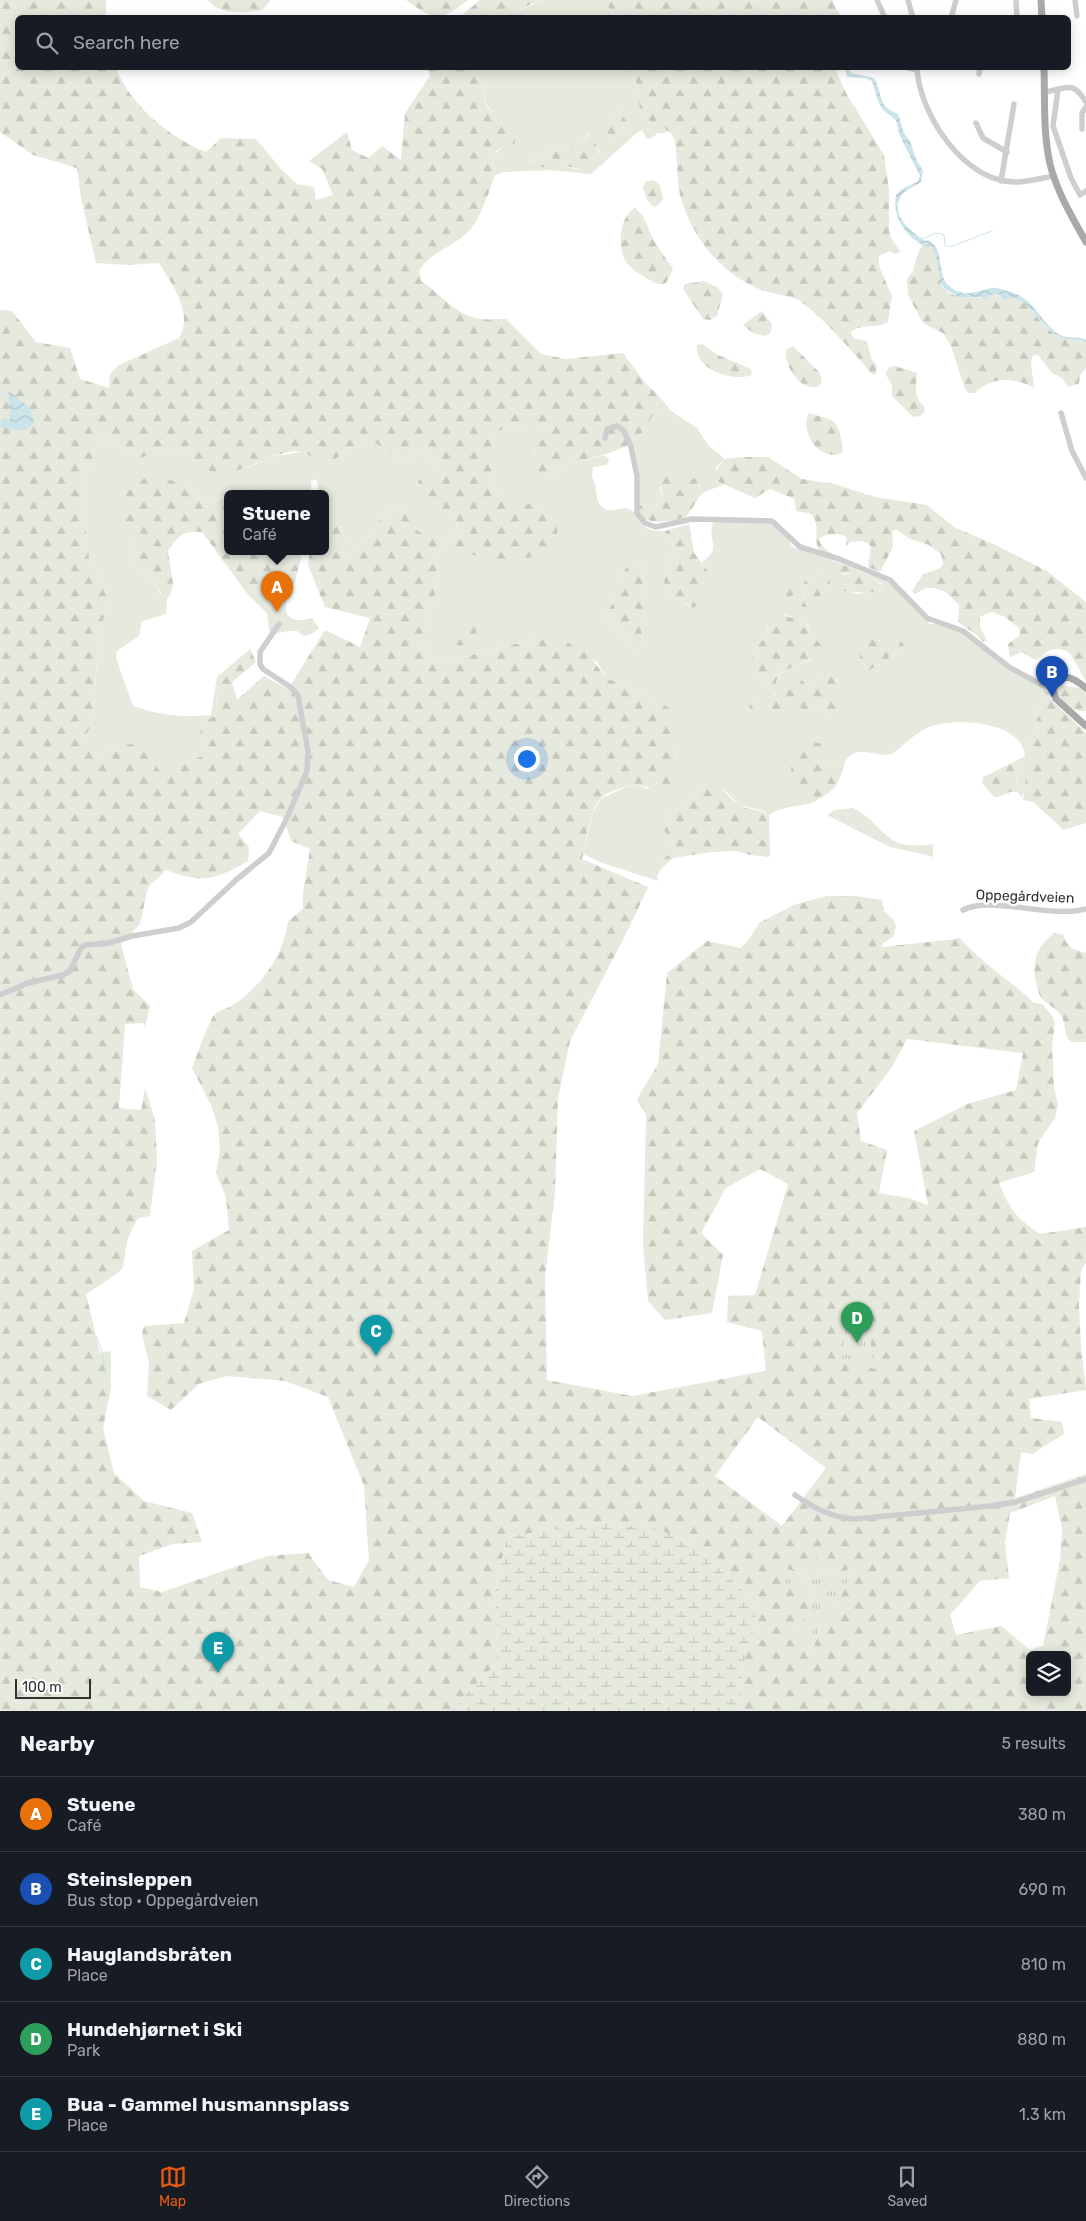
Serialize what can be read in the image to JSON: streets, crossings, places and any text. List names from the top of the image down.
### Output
{
  "streets": {
    "street": ["Oppegårdveien"]
  },
  "scale_bar": "100 m",
  "page": {
    "search": "Search here",
    "popup": ["Stuene", "Café"],
    "pins": [
      "A",
      "B",
      "D",
      "C",
      "E"
    ],
    "scale": "100 m",
    "heading": ["Nearby", "5 results"],
    "list": [
      {
        "mark": "A",
        "name": "Stuene",
        "note": "Café",
        "value": "380 m"
      },
      {
        "mark": "B",
        "name": "Steinsleppen",
        "note": "Bus stop · Oppegårdveien",
        "value": "690 m"
      },
      {
        "mark": "C",
        "name": "Hauglandsbråten",
        "note": "Place",
        "value": "810 m"
      },
      {
        "mark": "D",
        "name": "Hundehjørnet i Ski",
        "note": "Park",
        "value": "880 m"
      },
      {
        "mark": "E",
        "name": "Bua - Gammel husmannsplass",
        "note": "Place",
        "value": "1.3 km"
      }
    ],
    "nav": ["Map", "Directions", "Saved"]
  }
}
